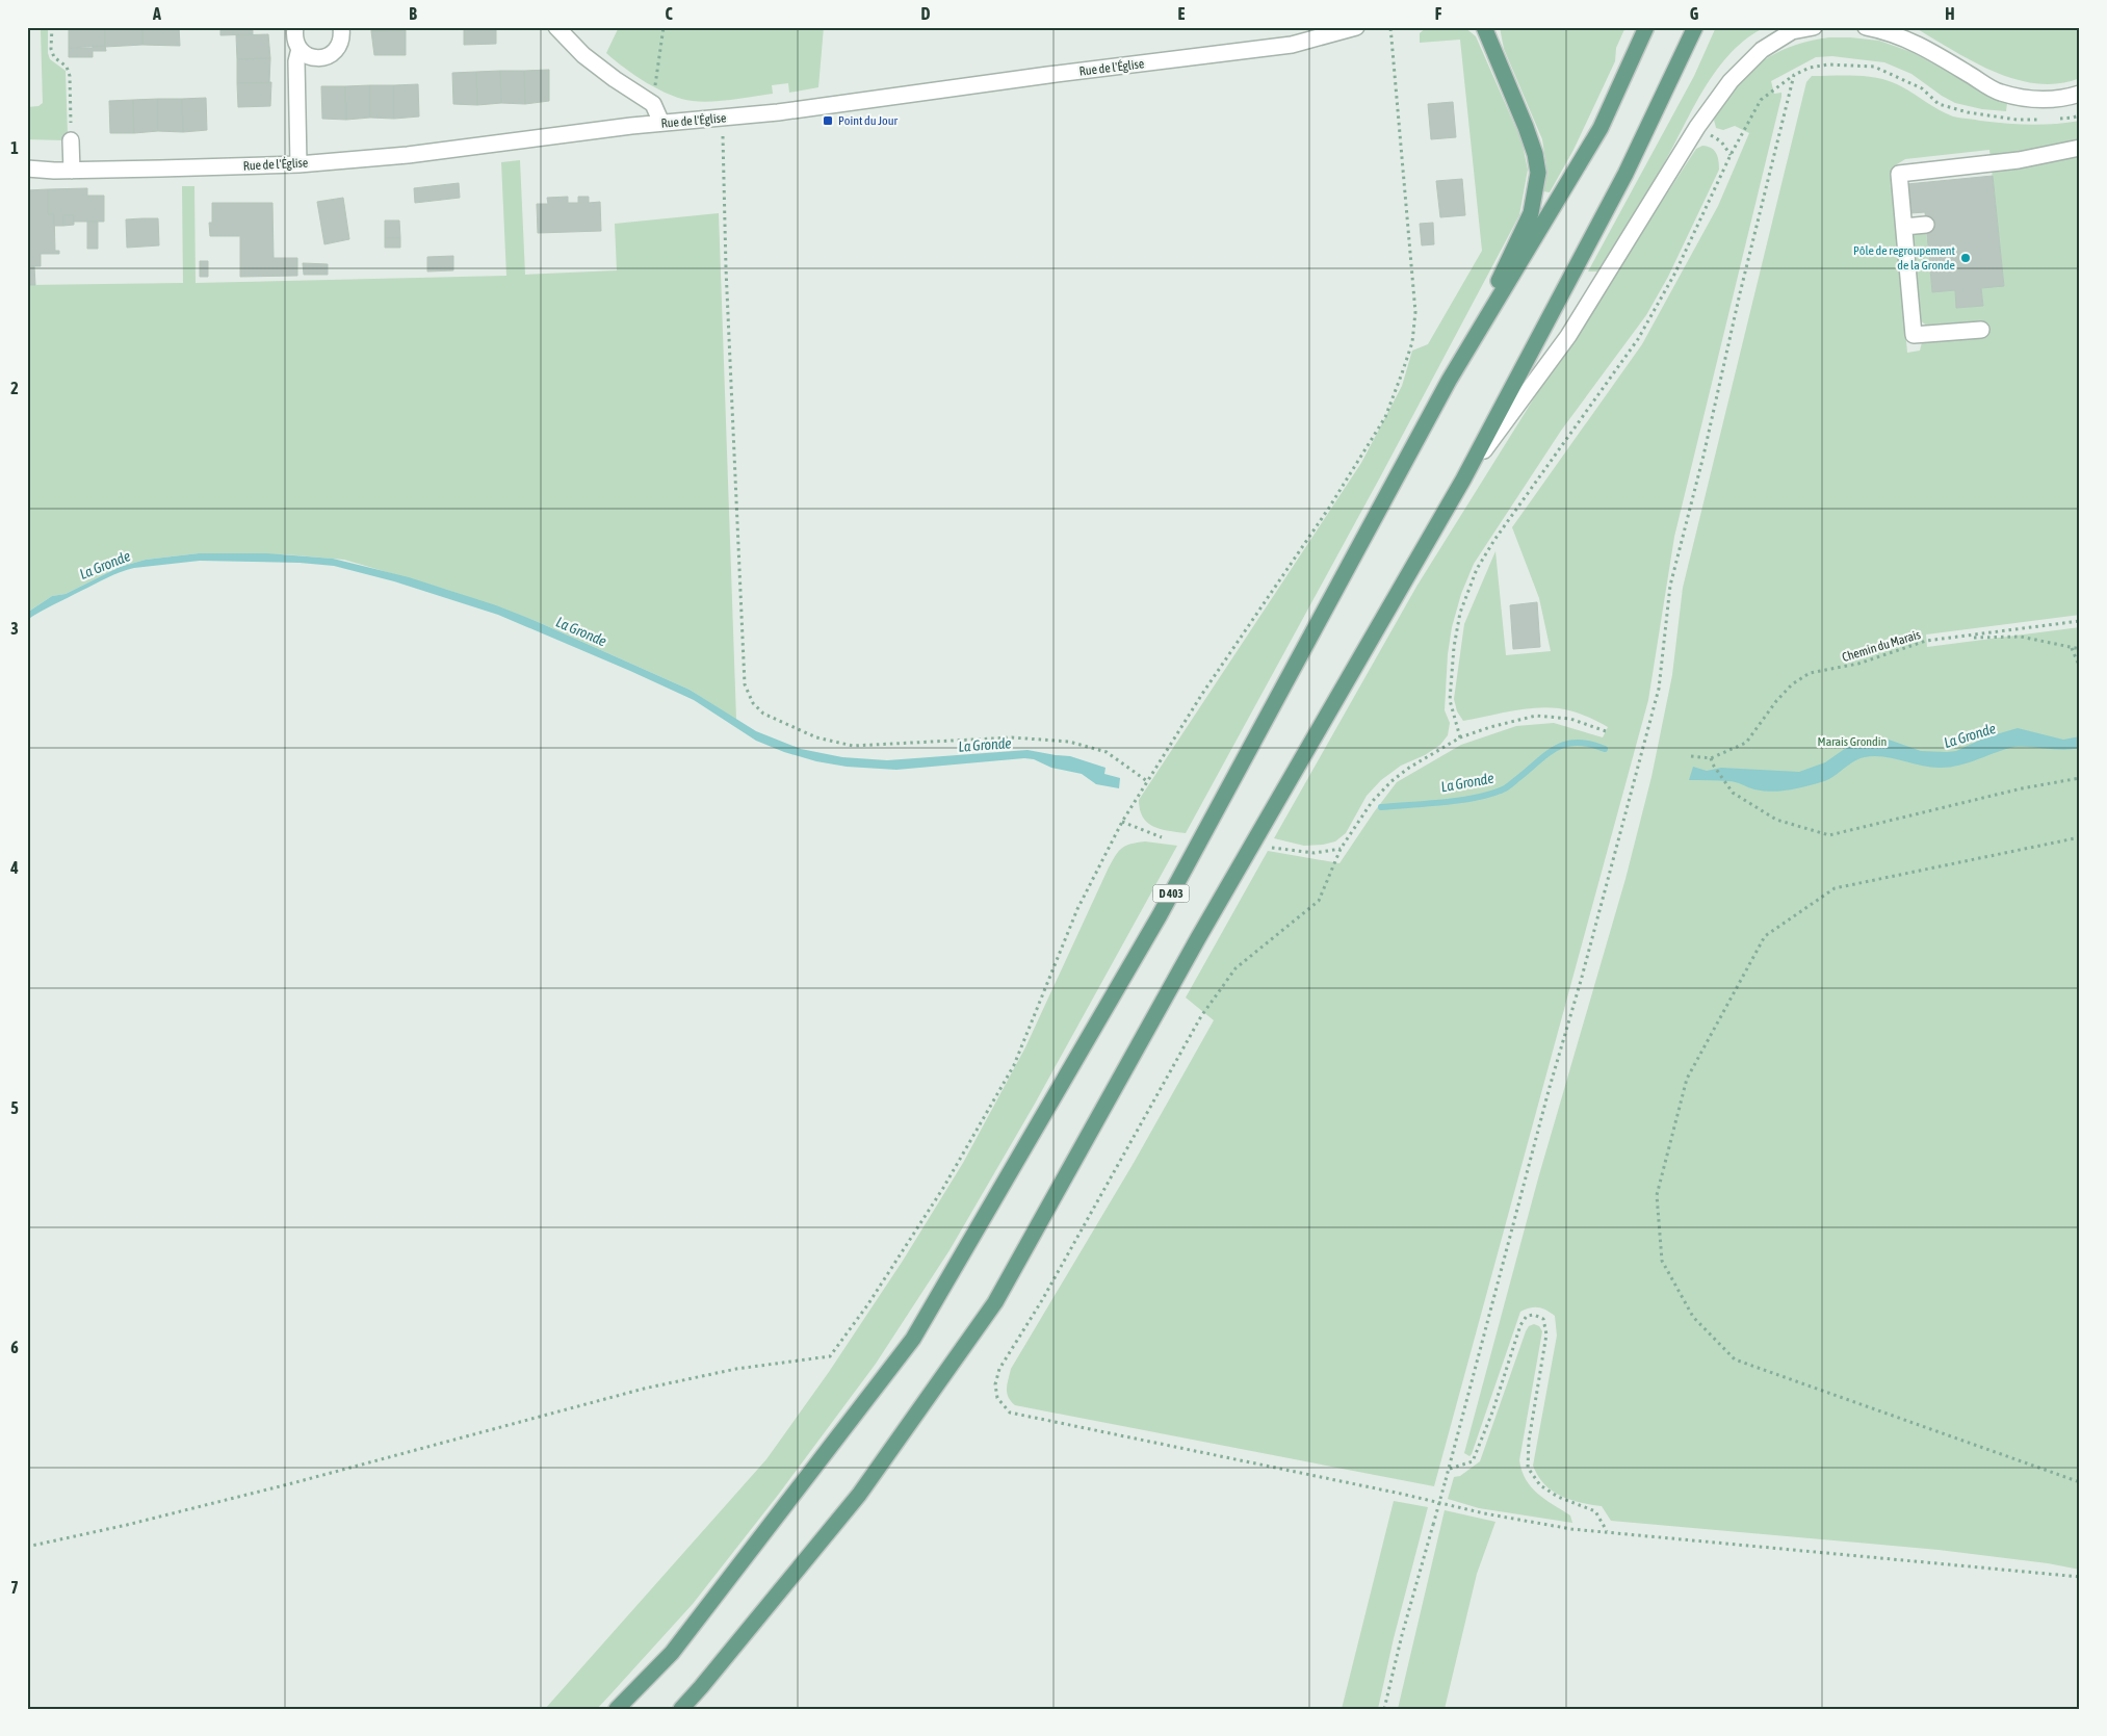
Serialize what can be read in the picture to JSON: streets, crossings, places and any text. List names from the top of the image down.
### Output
{
  "streets": {
    "main road": ["D 403"],
    "street": ["Rue de l'Église"],
    "path": ["Chemin du Marais"]
  },
  "water": ["La Gronde"],
  "parks": ["Marais Grondin"],
  "places": {
    "transit": ["Point du Jour"],
    "other": ["Pôle de regroupement de la Gronde"]
  },
  "grid": {
    "columns": [
      "A",
      "B",
      "C",
      "D",
      "E",
      "F",
      "G",
      "H"
    ],
    "rows": [
      "1",
      "2",
      "3",
      "4",
      "5",
      "6",
      "7"
    ]
  }
}
